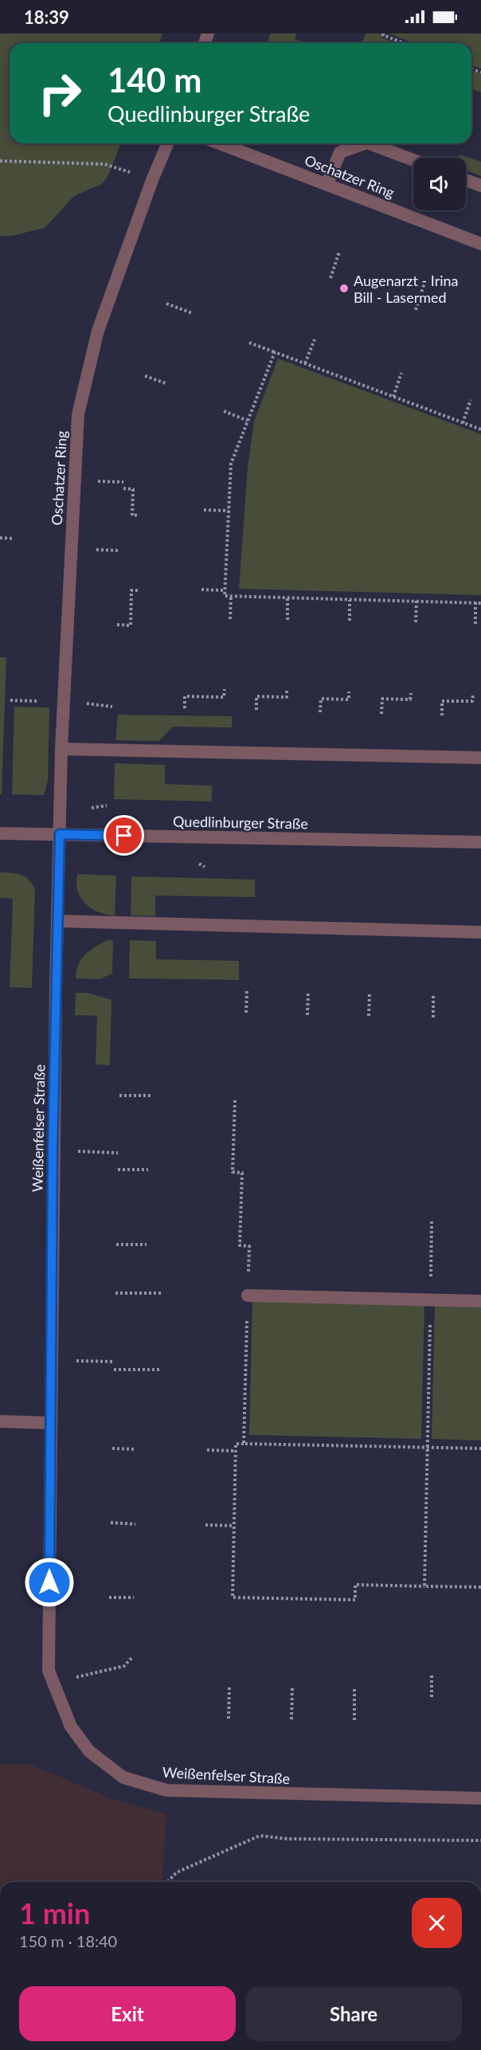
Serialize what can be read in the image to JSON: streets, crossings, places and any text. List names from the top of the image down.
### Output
{
  "streets": {
    "street": ["Oschatzer Ring", "Quedlinburger Straße", "Weißenfelser Straße"]
  },
  "crossings": [
    ["Oschatzer Ring", "Quedlinburger Straße"],
    ["Oschatzer Ring", "Weißenfelser Straße"],
    ["Quedlinburger Straße", "Weißenfelser Straße"]
  ],
  "places": ["Augenarzt - Irina Bill - Lasermed"],
  "page": {
    "status": "18:39",
    "turn": ["140 m", "Quedlinburger Straße"],
    "heading": ["1 min", "150 m · 18:40"],
    "buttons": ["Exit", "Share"]
  }
}
